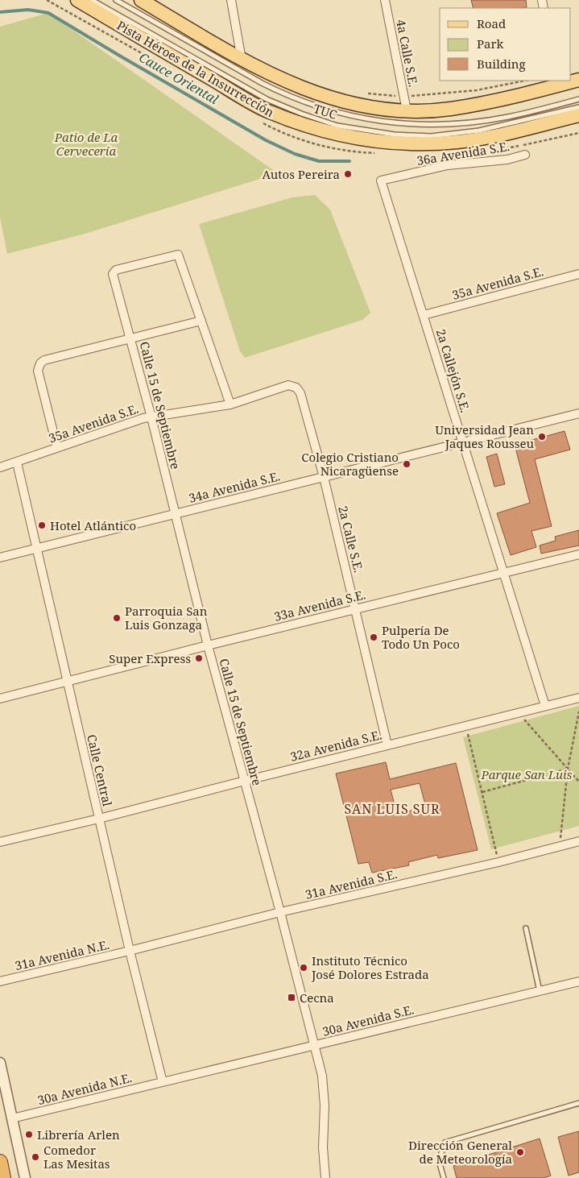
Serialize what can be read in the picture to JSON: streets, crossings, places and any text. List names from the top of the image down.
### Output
{
  "streets": {
    "main road": ["Pista Héroes de la Insurrección"],
    "street": [
      "4a Calle S.E.",
      "36a Avenida S.E.",
      "35a Avenida S.E.",
      "2a Callejón S.E.",
      "Calle 15 de Septiembre",
      "34a Avenida S.E.",
      "2a Calle S.E.",
      "33a Avenida S.E.",
      "32a Avenida S.E.",
      "Calle Central",
      "31a Avenida S.E.",
      "31a Avenida N.E.",
      "30a Avenida S.E.",
      "30a Avenida N.E."
    ],
    "lane": ["TUC"]
  },
  "crossings": [
    ["36a Avenida S.E.", "2a Callejón S.E."],
    ["35a Avenida S.E.", "2a Callejón S.E."],
    ["35a Avenida S.E.", "Calle 15 de Septiembre"],
    ["35a Avenida S.E.", "2a Calle S.E."],
    ["35a Avenida S.E.", "Calle Central"],
    ["2a Callejón S.E.", "34a Avenida S.E."],
    ["2a Callejón S.E.", "33a Avenida S.E."],
    ["2a Callejón S.E.", "32a Avenida S.E."],
    ["Calle 15 de Septiembre", "34a Avenida S.E."],
    ["Calle 15 de Septiembre", "33a Avenida S.E."],
    ["Calle 15 de Septiembre", "32a Avenida S.E."],
    ["Calle 15 de Septiembre", "31a Avenida S.E."],
    ["Calle 15 de Septiembre", "30a Avenida S.E."],
    ["34a Avenida S.E.", "2a Calle S.E."],
    ["34a Avenida S.E.", "Calle Central"],
    ["2a Calle S.E.", "33a Avenida S.E."],
    ["2a Calle S.E.", "32a Avenida S.E."],
    ["33a Avenida S.E.", "Calle Central"],
    ["32a Avenida S.E.", "Calle Central"],
    ["Calle Central", "31a Avenida S.E."],
    ["Calle Central", "31a Avenida N.E."],
    ["Calle Central", "30a Avenida S.E."],
    ["Calle Central", "30a Avenida N.E."],
    ["31a Avenida S.E.", "31a Avenida N.E."],
    ["30a Avenida S.E.", "30a Avenida N.E."]
  ],
  "districts": ["SAN LUIS SUR"],
  "water": ["Cauce Oriental"],
  "parks": ["Patio de La Cervecería", "Parque San Luis"],
  "places": {
    "other": [
      "Autos Pereira",
      "Universidad Jean Jaques Rousseu",
      "Colegio Cristiano Nicaragüense",
      "Hotel Atlántico",
      "Parroquia San Luis Gonzaga",
      "Pulpería De Todo Un Poco",
      "Super Express",
      "Instituto Técnico José Dolores Estrada",
      "Librería Arlen",
      "Dirección General de Meteorología",
      "Comedor Las Mesitas"
    ],
    "transit": ["Cecna"]
  },
  "legend": ["Road", "Park", "Building"]
}
